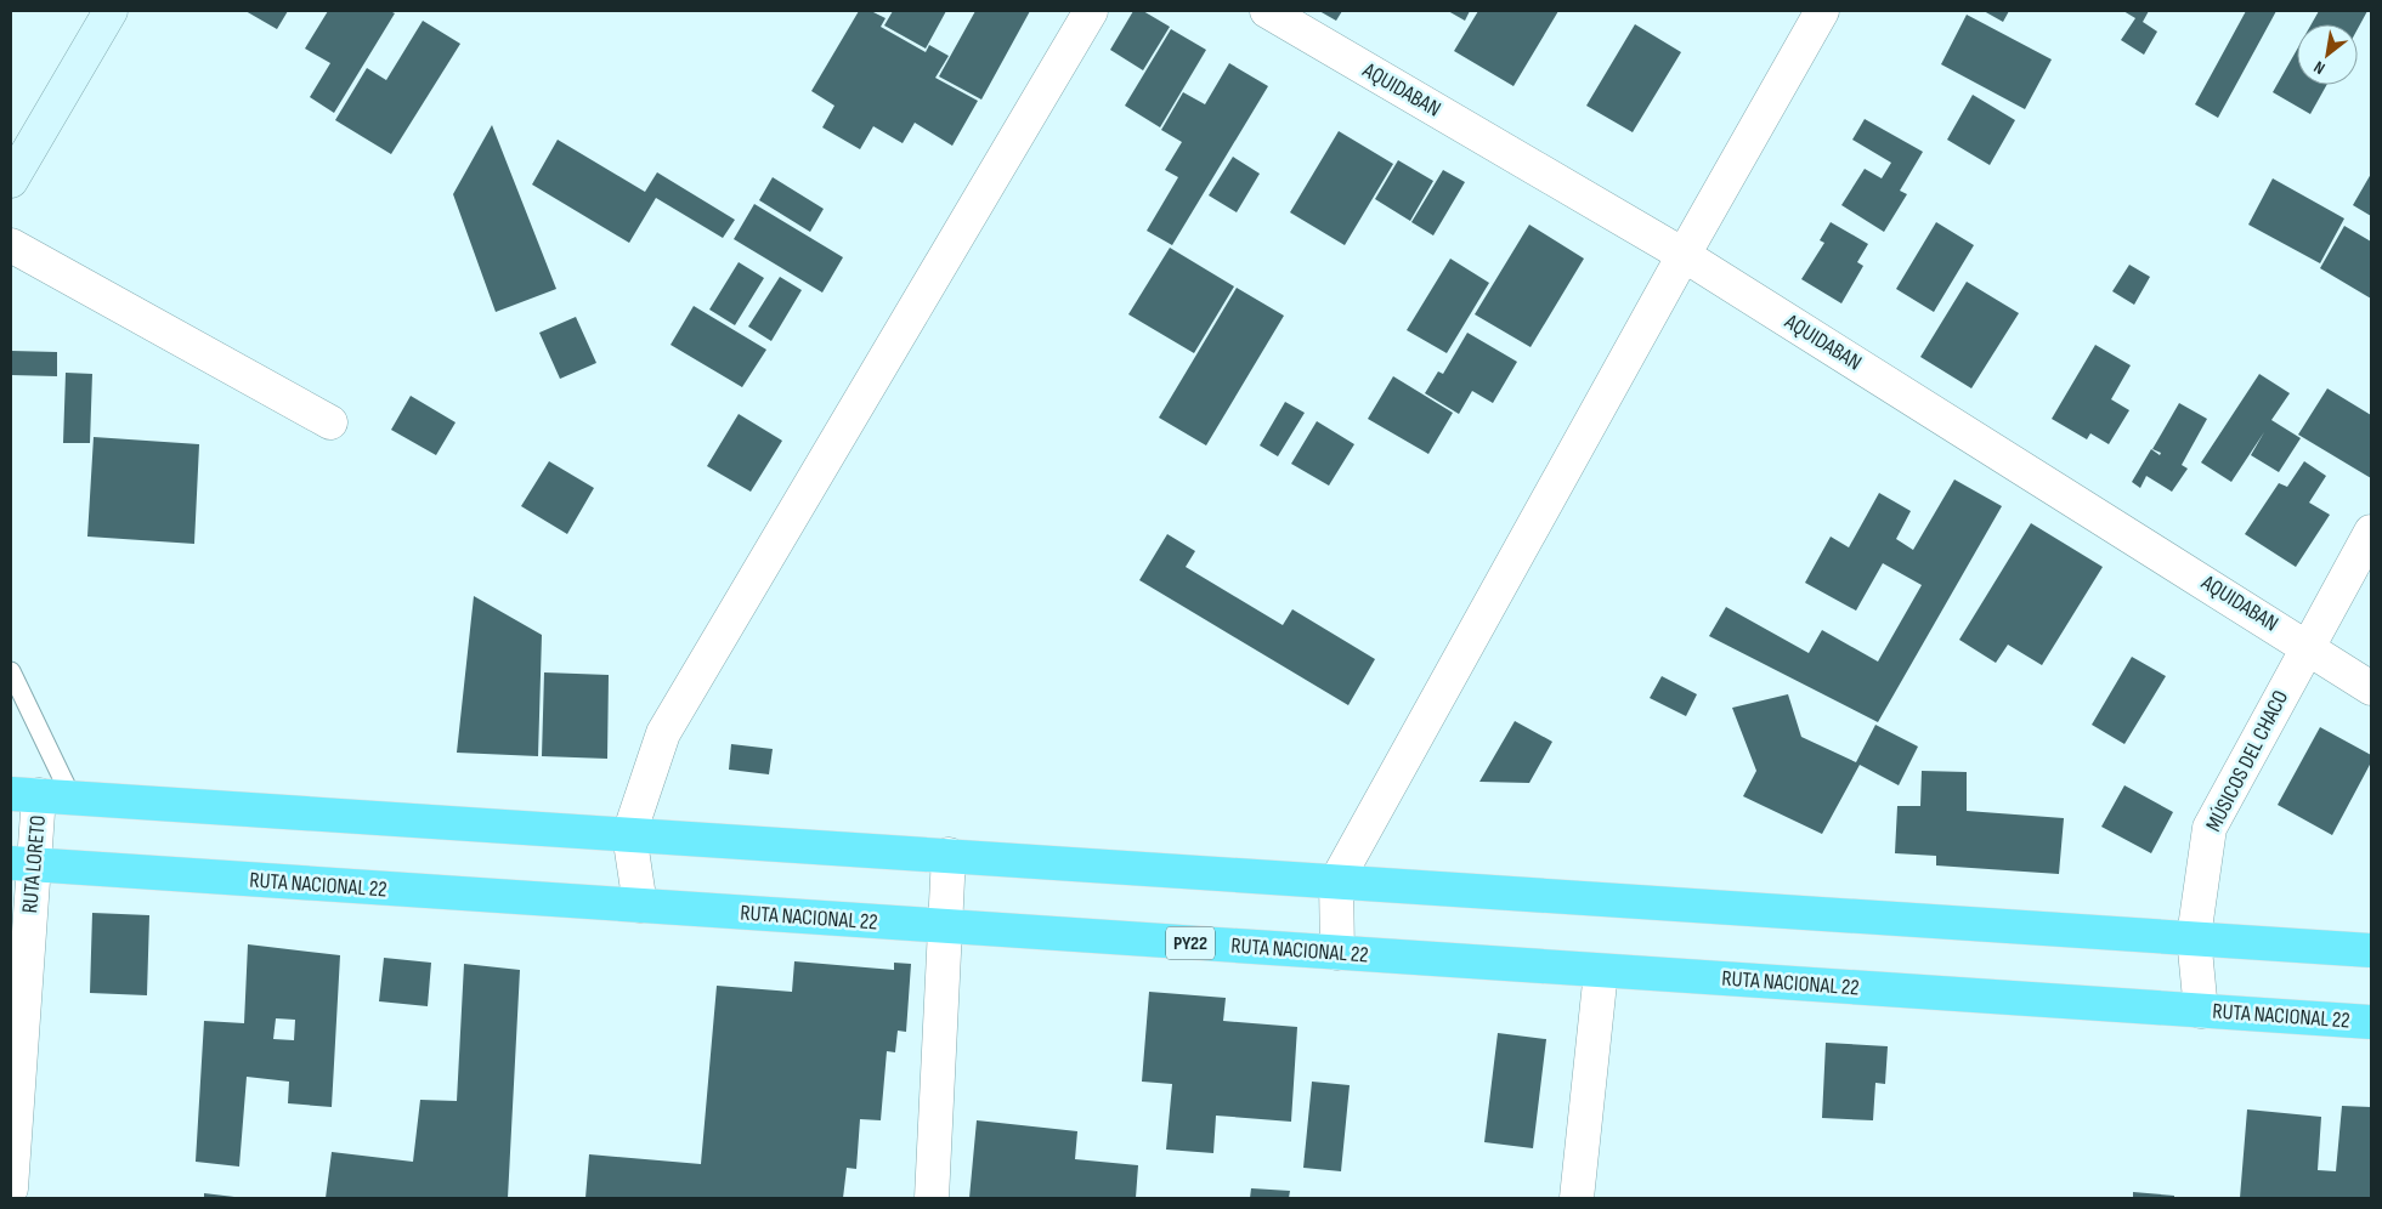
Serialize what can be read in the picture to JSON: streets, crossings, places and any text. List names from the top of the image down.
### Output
{
  "streets": {
    "highway": ["RUTA NACIONAL 22", "PY22"],
    "street": ["AQUIDABAN", "MÚSICOS DEL CHACO", "RUTA LORETO"]
  },
  "crossings": [
    ["AQUIDABAN", "MÚSICOS DEL CHACO"],
    ["MÚSICOS DEL CHACO", "RUTA NACIONAL 22"],
    ["RUTA LORETO", "RUTA NACIONAL 22"]
  ],
  "north": "bottom left"
}
